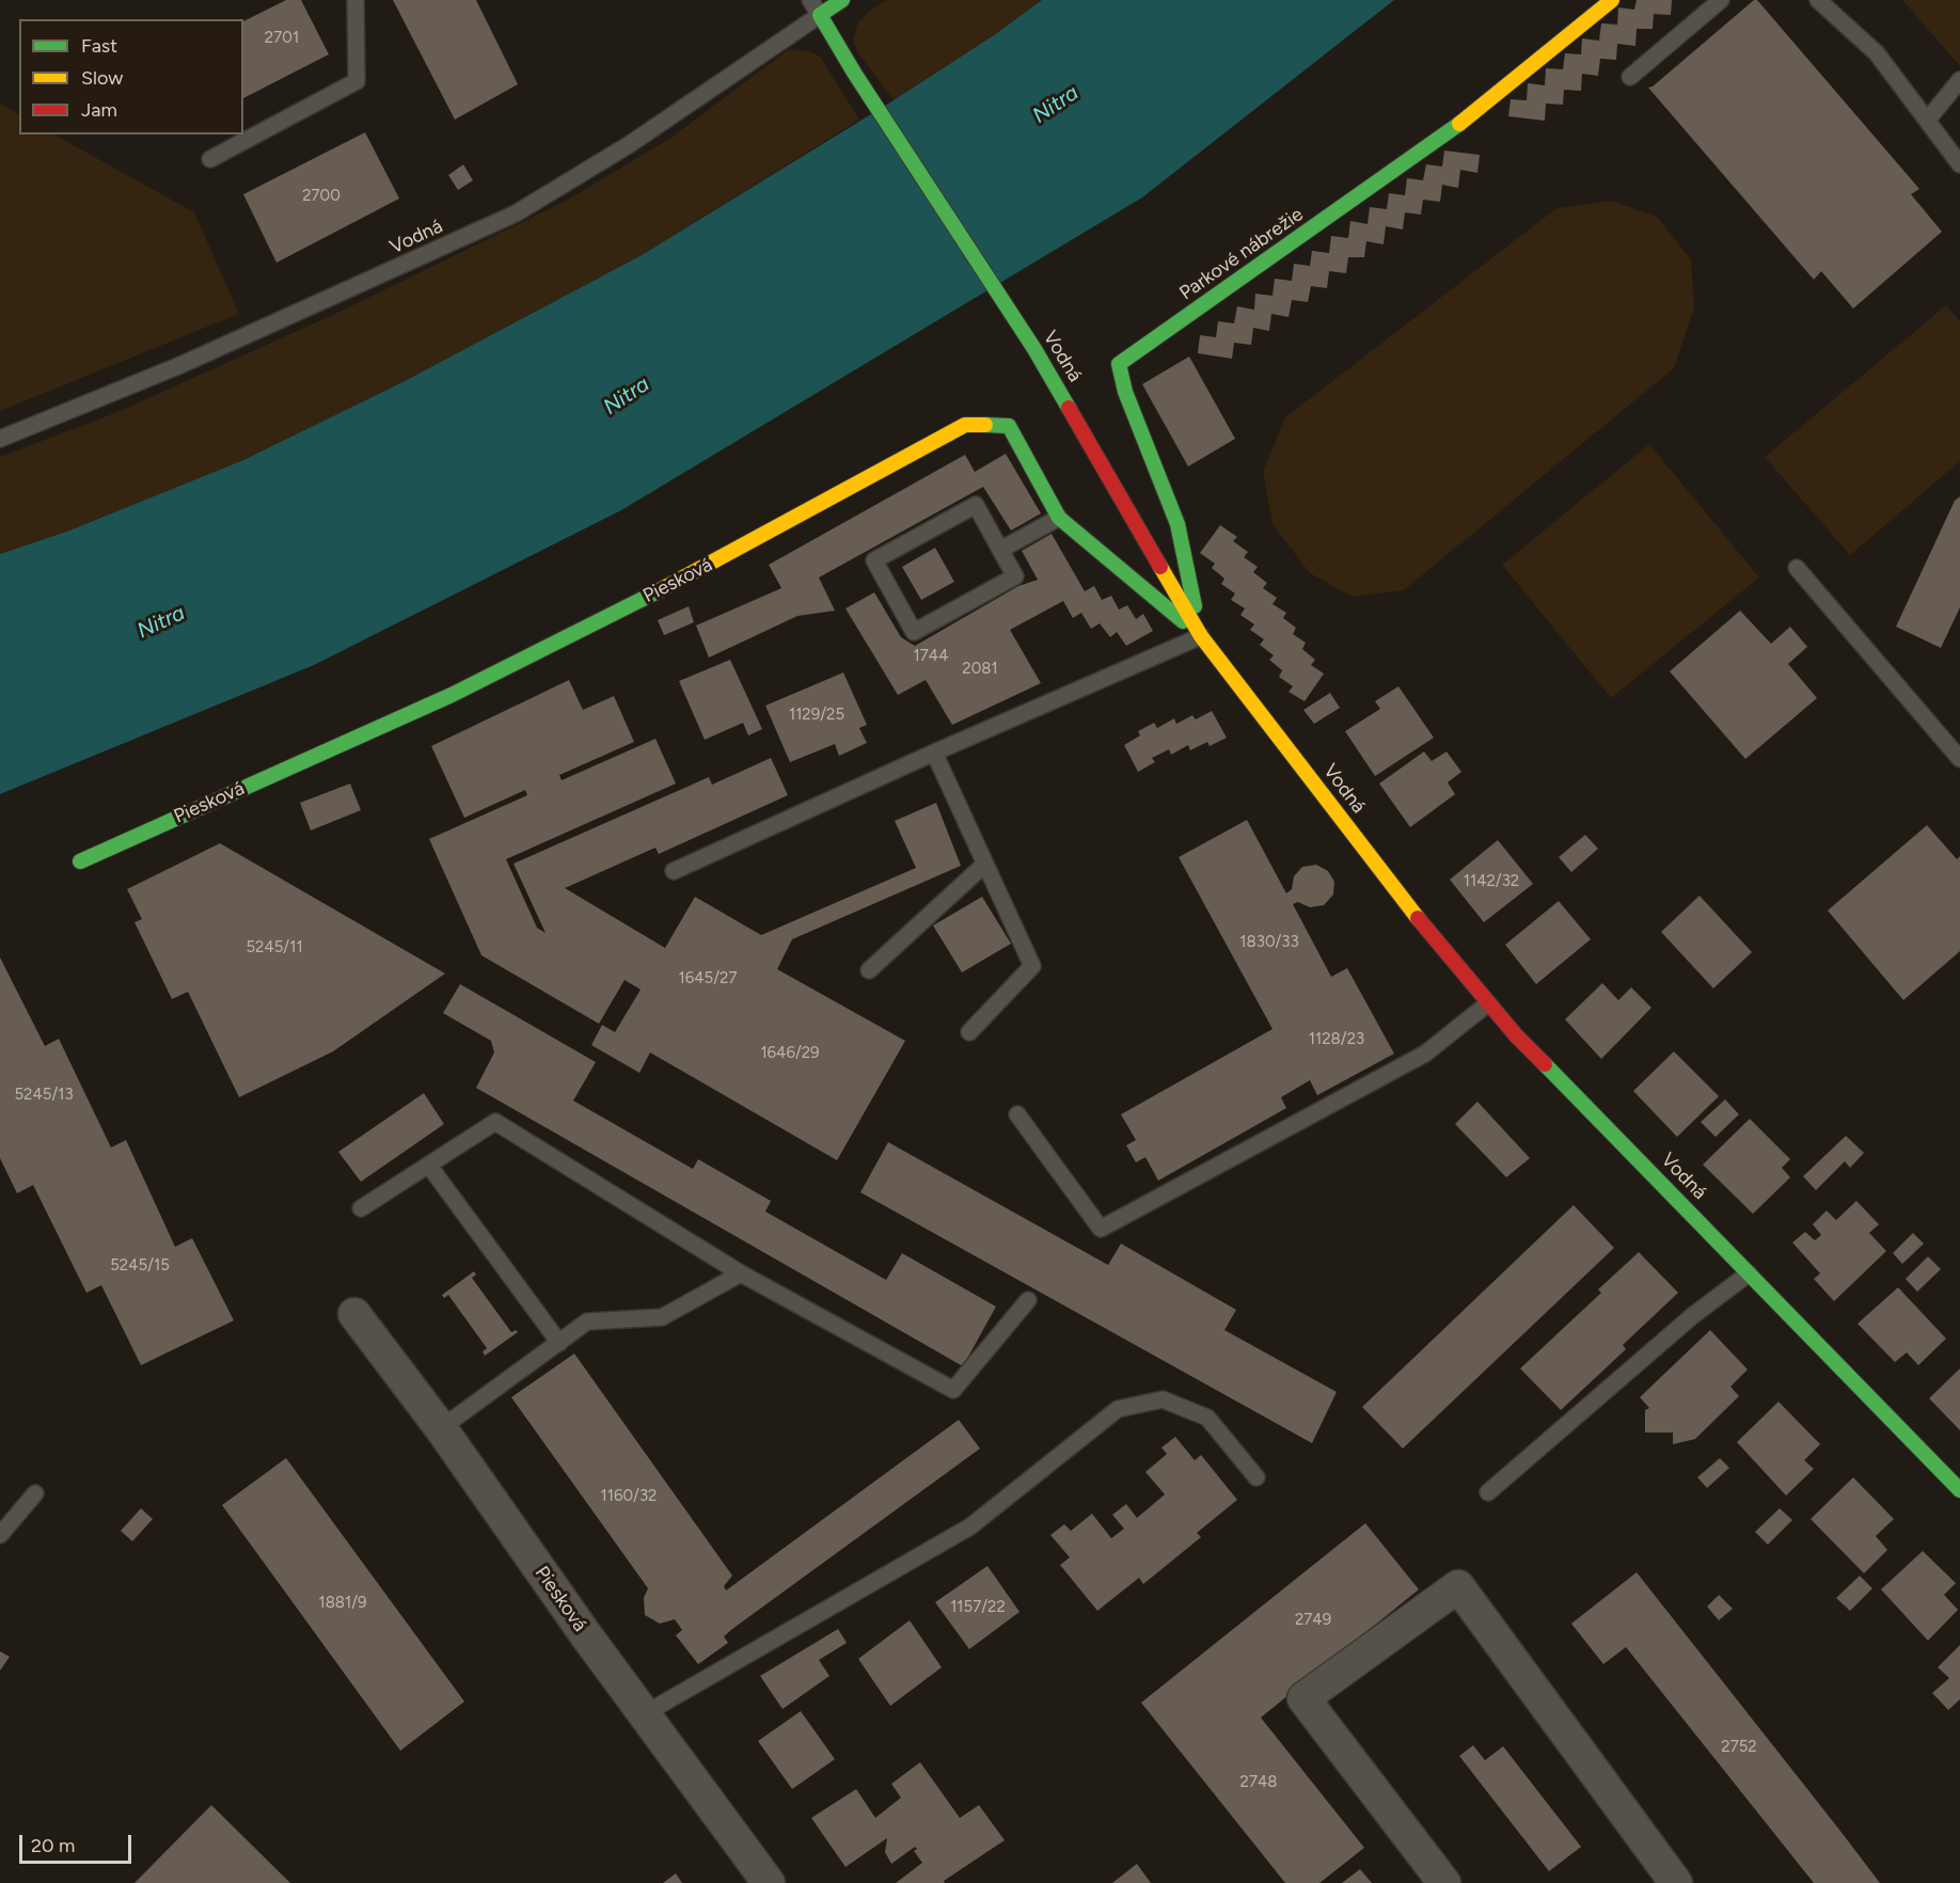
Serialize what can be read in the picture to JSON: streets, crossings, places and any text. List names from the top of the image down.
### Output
{
  "streets": {
    "street": ["Vodná", "Parkové nábrežie", "Piesková"]
  },
  "crossings": [
    ["Vodná", "Parkové nábrežie"],
    ["Vodná", "Piesková"],
    ["Parkové nábrežie", "Piesková"]
  ],
  "water": ["Nitra"],
  "house_numbers": [
    "2701",
    "2700",
    "1744",
    "2081",
    "1129/25",
    "1142/32",
    "1830/33",
    "5245/11",
    "1645/27",
    "1128/23",
    "1646/29",
    "5245/13",
    "5245/15",
    "1160/32",
    "1881/9",
    "1157/22",
    "2749",
    "2752",
    "2748"
  ],
  "legend": ["Fast", "Slow", "Jam"],
  "scale_bar": "20 m"
}
